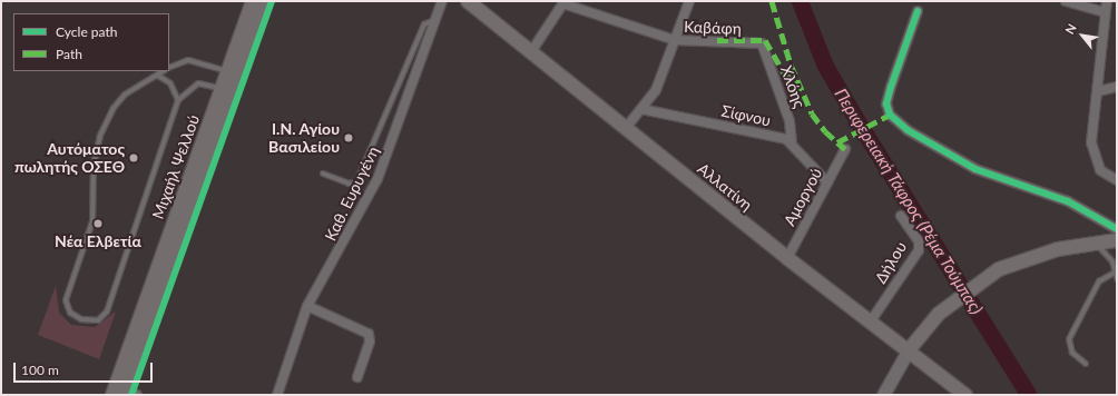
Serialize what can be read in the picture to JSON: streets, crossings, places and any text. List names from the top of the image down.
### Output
{
  "streets": {
    "main road": ["Μιχαήλ Ψελλού", "Αλλατίνη"],
    "street": [
      "Καβάφη",
      "Χλόης",
      "Σίφνου",
      "Καθ. Ευρυγένη",
      "Αμοργού",
      "Δήλου"
    ]
  },
  "crossings": [
    ["Καβάφη", "Χλόης"],
    ["Χλόης", "Σίφνου"],
    ["Αλλατίνη", "Αμοργού"],
    ["Αλλατίνη", "Δήλου"]
  ],
  "water": ["Περιφερειακή Τάφρος (Ρέμα Τούμπας)"],
  "places": ["Ι.Ν. Αγίου Βασιλείου", "Αυτόματος πωλητής ΟΣΕΘ", "Νέα Ελβετία"],
  "legend": ["Cycle path", "Path"],
  "scale_bar": "100 m",
  "north": "top left"
}
